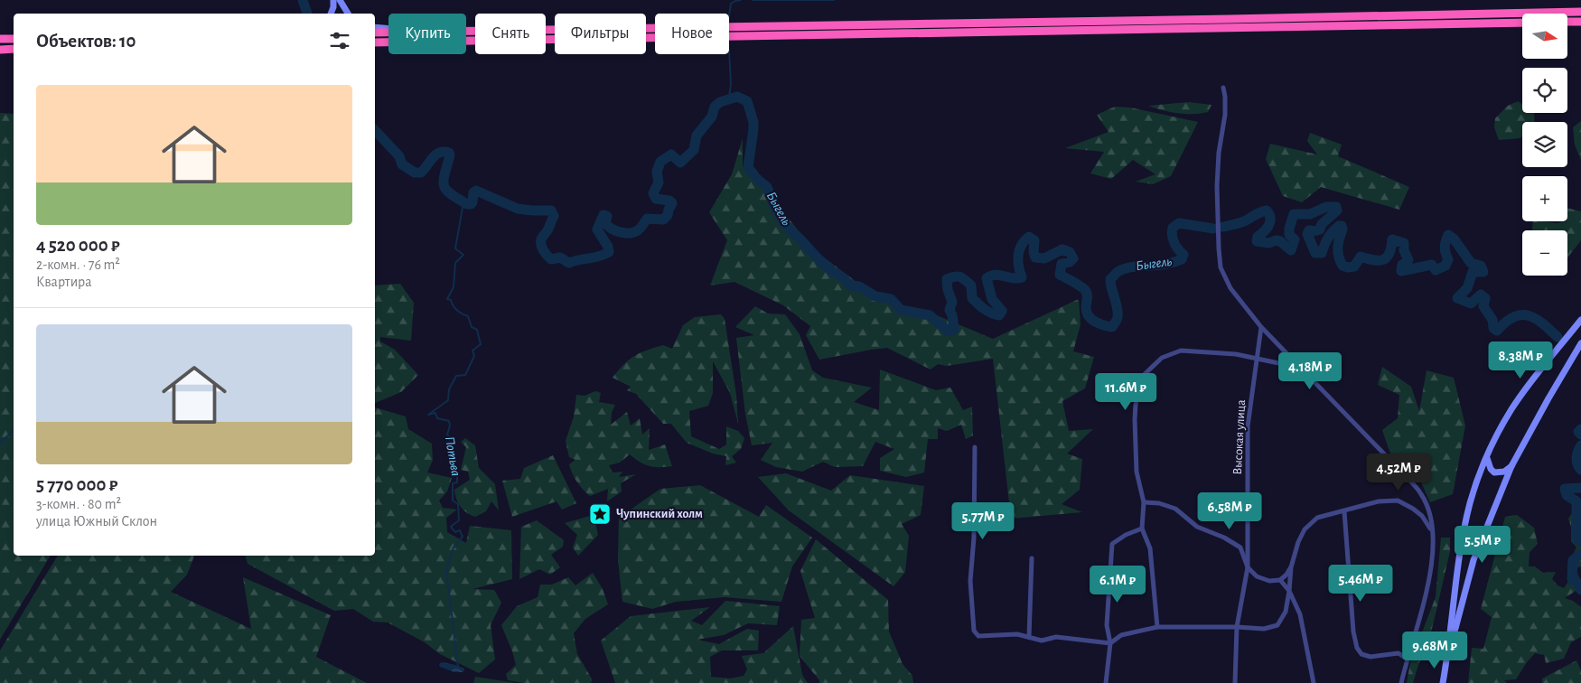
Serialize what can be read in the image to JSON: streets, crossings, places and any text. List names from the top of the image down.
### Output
{
  "streets": {
    "street": ["Высокая улица"]
  },
  "water": ["Быгель", "Потьва"],
  "places": {
    "place": ["Чупинский холм"]
  },
  "north": "right",
  "page": {
    "map_buttons": ["+", "−"],
    "chip": [
      "Купить",
      "Снять",
      "Фильтры",
      "Новое"
    ],
    "heading": "Объектов: 10",
    "list": [
      {
        "name": "4 520 000 ₽",
        "note": "2-комн. · 76 m² · Квартира"
      },
      {
        "name": "5 770 000 ₽",
        "note": "3-комн. · 80 m² · улица Южный Склон"
      }
    ],
    "price": [
      "8.38M ₽",
      "4.18M ₽",
      "11.6M ₽",
      "4.52M ₽",
      "6.58M ₽",
      "5.77M ₽",
      "5.5M ₽",
      "5.46M ₽",
      "6.1M ₽",
      "9.68M ₽"
    ]
  }
}
